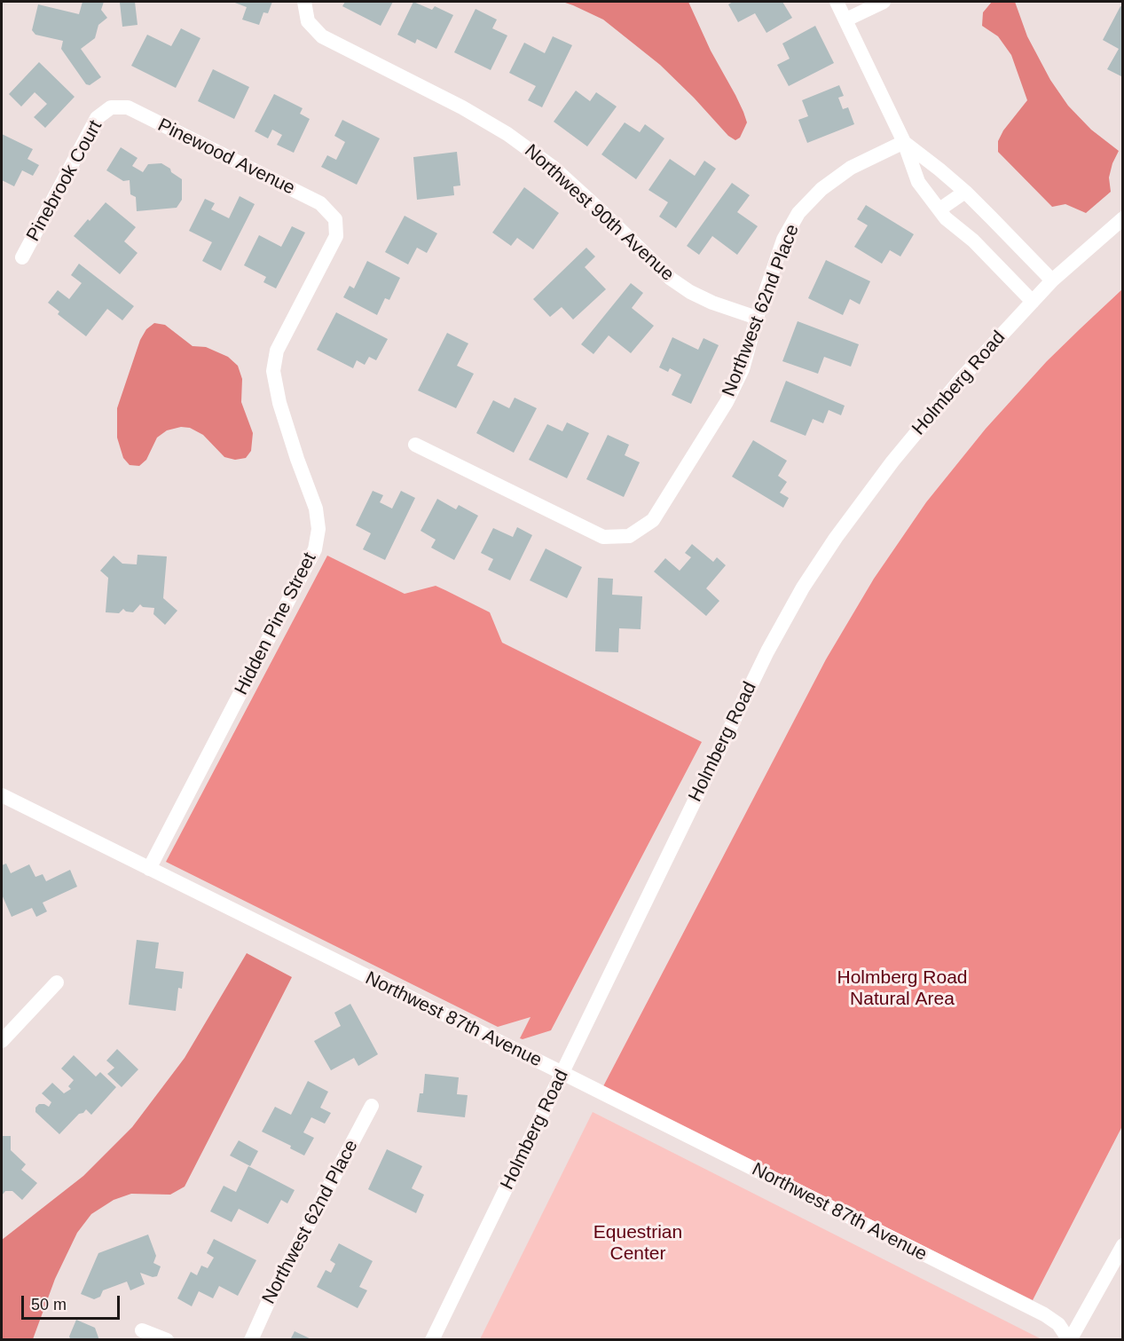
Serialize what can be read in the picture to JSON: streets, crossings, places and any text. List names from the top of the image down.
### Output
{
  "streets": {
    "street": [
      "Pinewood Avenue",
      "Pinebrook Court",
      "Northwest 90th Avenue",
      "Northwest 62nd Place",
      "Holmberg Road",
      "Hidden Pine Street",
      "Northwest 87th Avenue"
    ]
  },
  "crossings": [
    ["Pinewood Avenue", "Pinebrook Court"],
    ["Pinewood Avenue", "Hidden Pine Street"],
    ["Northwest 90th Avenue", "Northwest 62nd Place"],
    ["Holmberg Road", "Northwest 87th Avenue"],
    ["Hidden Pine Street", "Northwest 87th Avenue"]
  ],
  "parks": ["Holmberg Road Natural Area", "Equestrian Center"],
  "scale_bar": "50 m"
}
